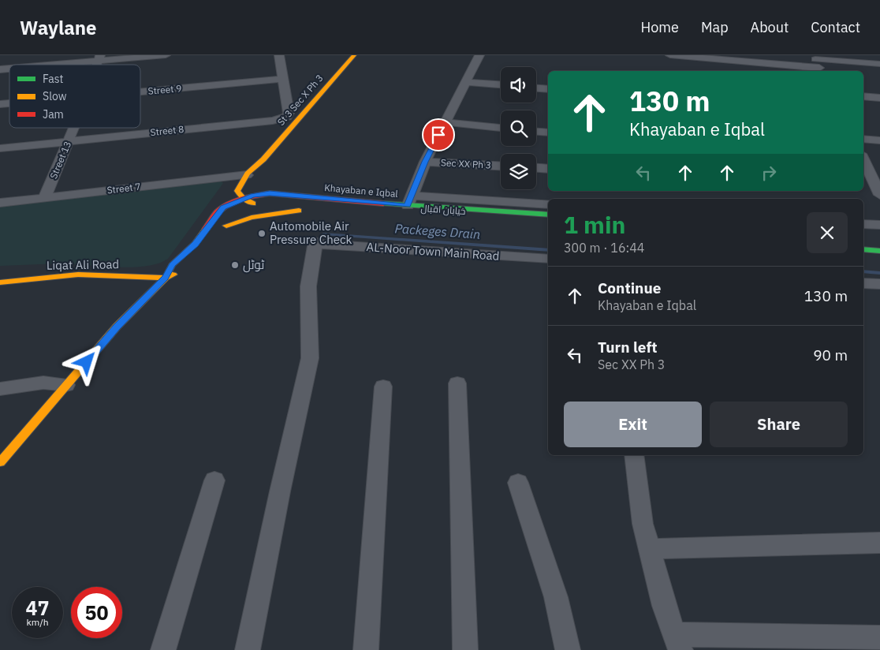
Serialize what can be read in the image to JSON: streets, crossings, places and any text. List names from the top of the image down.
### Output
{
  "streets": {
    "main road": ["St 3 Sec X Ph 3", "Khayaban e Iqbal", "Liqat Ali Road"],
    "street": [
      "Street 9",
      "Street 8",
      "Street 13",
      "Sec XX Ph 3",
      "Street 7",
      "AL-Noor Town Main Road"
    ]
  },
  "crossings": [
    ["St 3 Sec X Ph 3", "Street 8"],
    ["St 3 Sec X Ph 3", "Street 7"],
    ["St 3 Sec X Ph 3", "Khayaban e Iqbal"],
    ["Street 8", "Street 13"],
    ["Street 13", "Street 7"],
    ["Sec XX Ph 3", "Khayaban e Iqbal"]
  ],
  "water": ["Packeges Drain"],
  "places": ["Automobile Air Pressure Check", "ٹوٹل"],
  "legend": ["Fast", "Slow", "Jam"],
  "page": {
    "header": "Waylane",
    "nav": [
      "Home",
      "Map",
      "About",
      "Contact"
    ],
    "turn": ["130 m", "Khayaban e Iqbal"],
    "heading": ["1 min", "300 m · 16:44"],
    "list": [
      {
        "name": "Continue",
        "note": "Khayaban e Iqbal",
        "value": "130 m"
      },
      {
        "name": "Turn left",
        "note": "Sec XX Ph 3",
        "value": "90 m"
      }
    ],
    "buttons": ["Exit", "Share"],
    "speed": "47 km/h",
    "limit": "50"
  }
}
